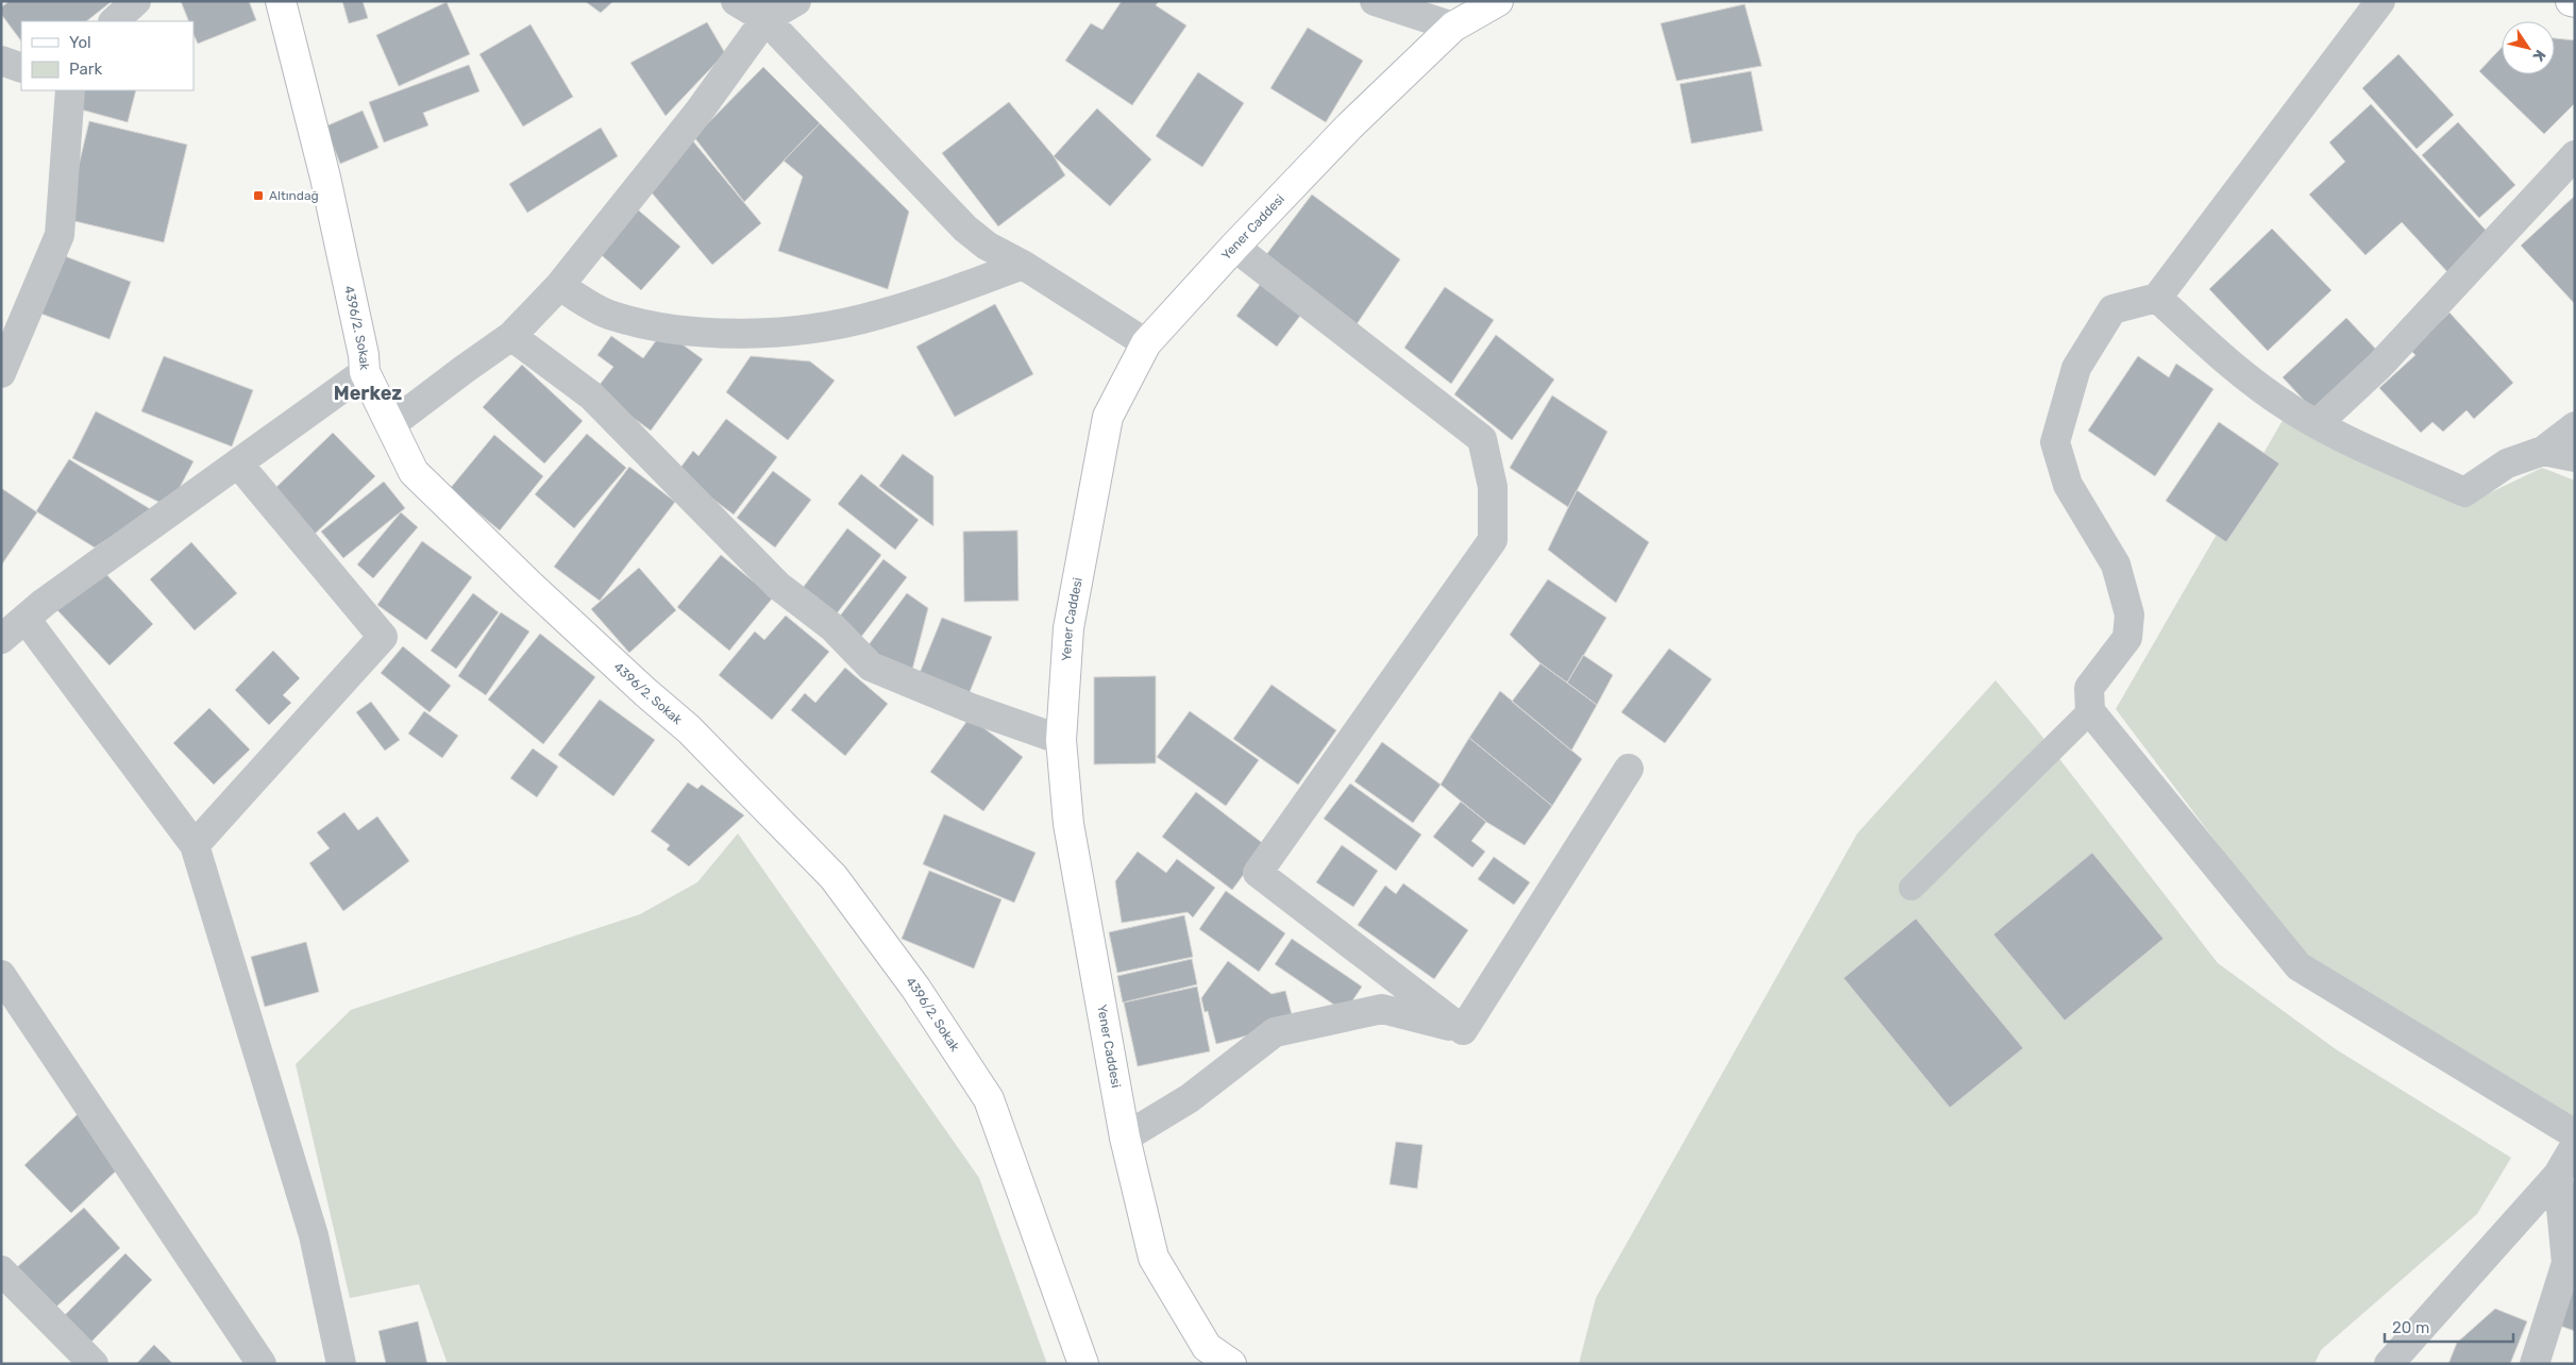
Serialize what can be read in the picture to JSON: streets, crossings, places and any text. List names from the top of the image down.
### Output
{
  "streets": {
    "street": ["Yener Caddesi", "4396/2. Sokak"]
  },
  "districts": ["Merkez"],
  "places": {
    "transit": ["Altındağ"]
  },
  "legend": ["Yol", "Park"],
  "scale_bar": "20 m",
  "north": "bottom right"
}
